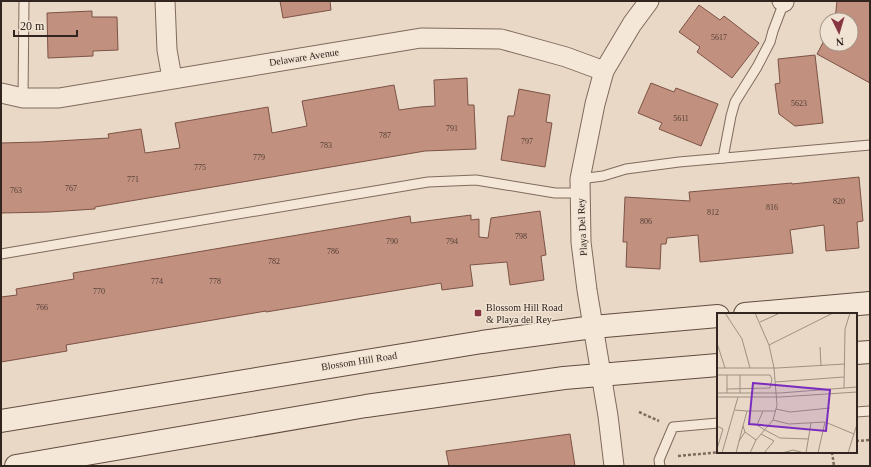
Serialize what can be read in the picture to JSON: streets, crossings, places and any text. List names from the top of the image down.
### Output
{
  "streets": {
    "main road": ["Blossom Hill Road"],
    "street": ["Delaware Avenue", "Playa Del Rey"]
  },
  "crossings": [
    ["Delaware Avenue", "Playa Del Rey"],
    ["Playa Del Rey", "Blossom Hill Road"]
  ],
  "places": {
    "transit": ["Blossom Hill Road & Playa del Rey"]
  },
  "house_numbers": [
    "5617",
    "5623",
    "5611",
    "791",
    "787",
    "797",
    "783",
    "779",
    "775",
    "771",
    "767",
    "763",
    "820",
    "816",
    "812",
    "806",
    "798",
    "790",
    "794",
    "786",
    "782",
    "774",
    "778",
    "770",
    "766"
  ],
  "scale_bar": "20 m",
  "north": "bottom"
}
